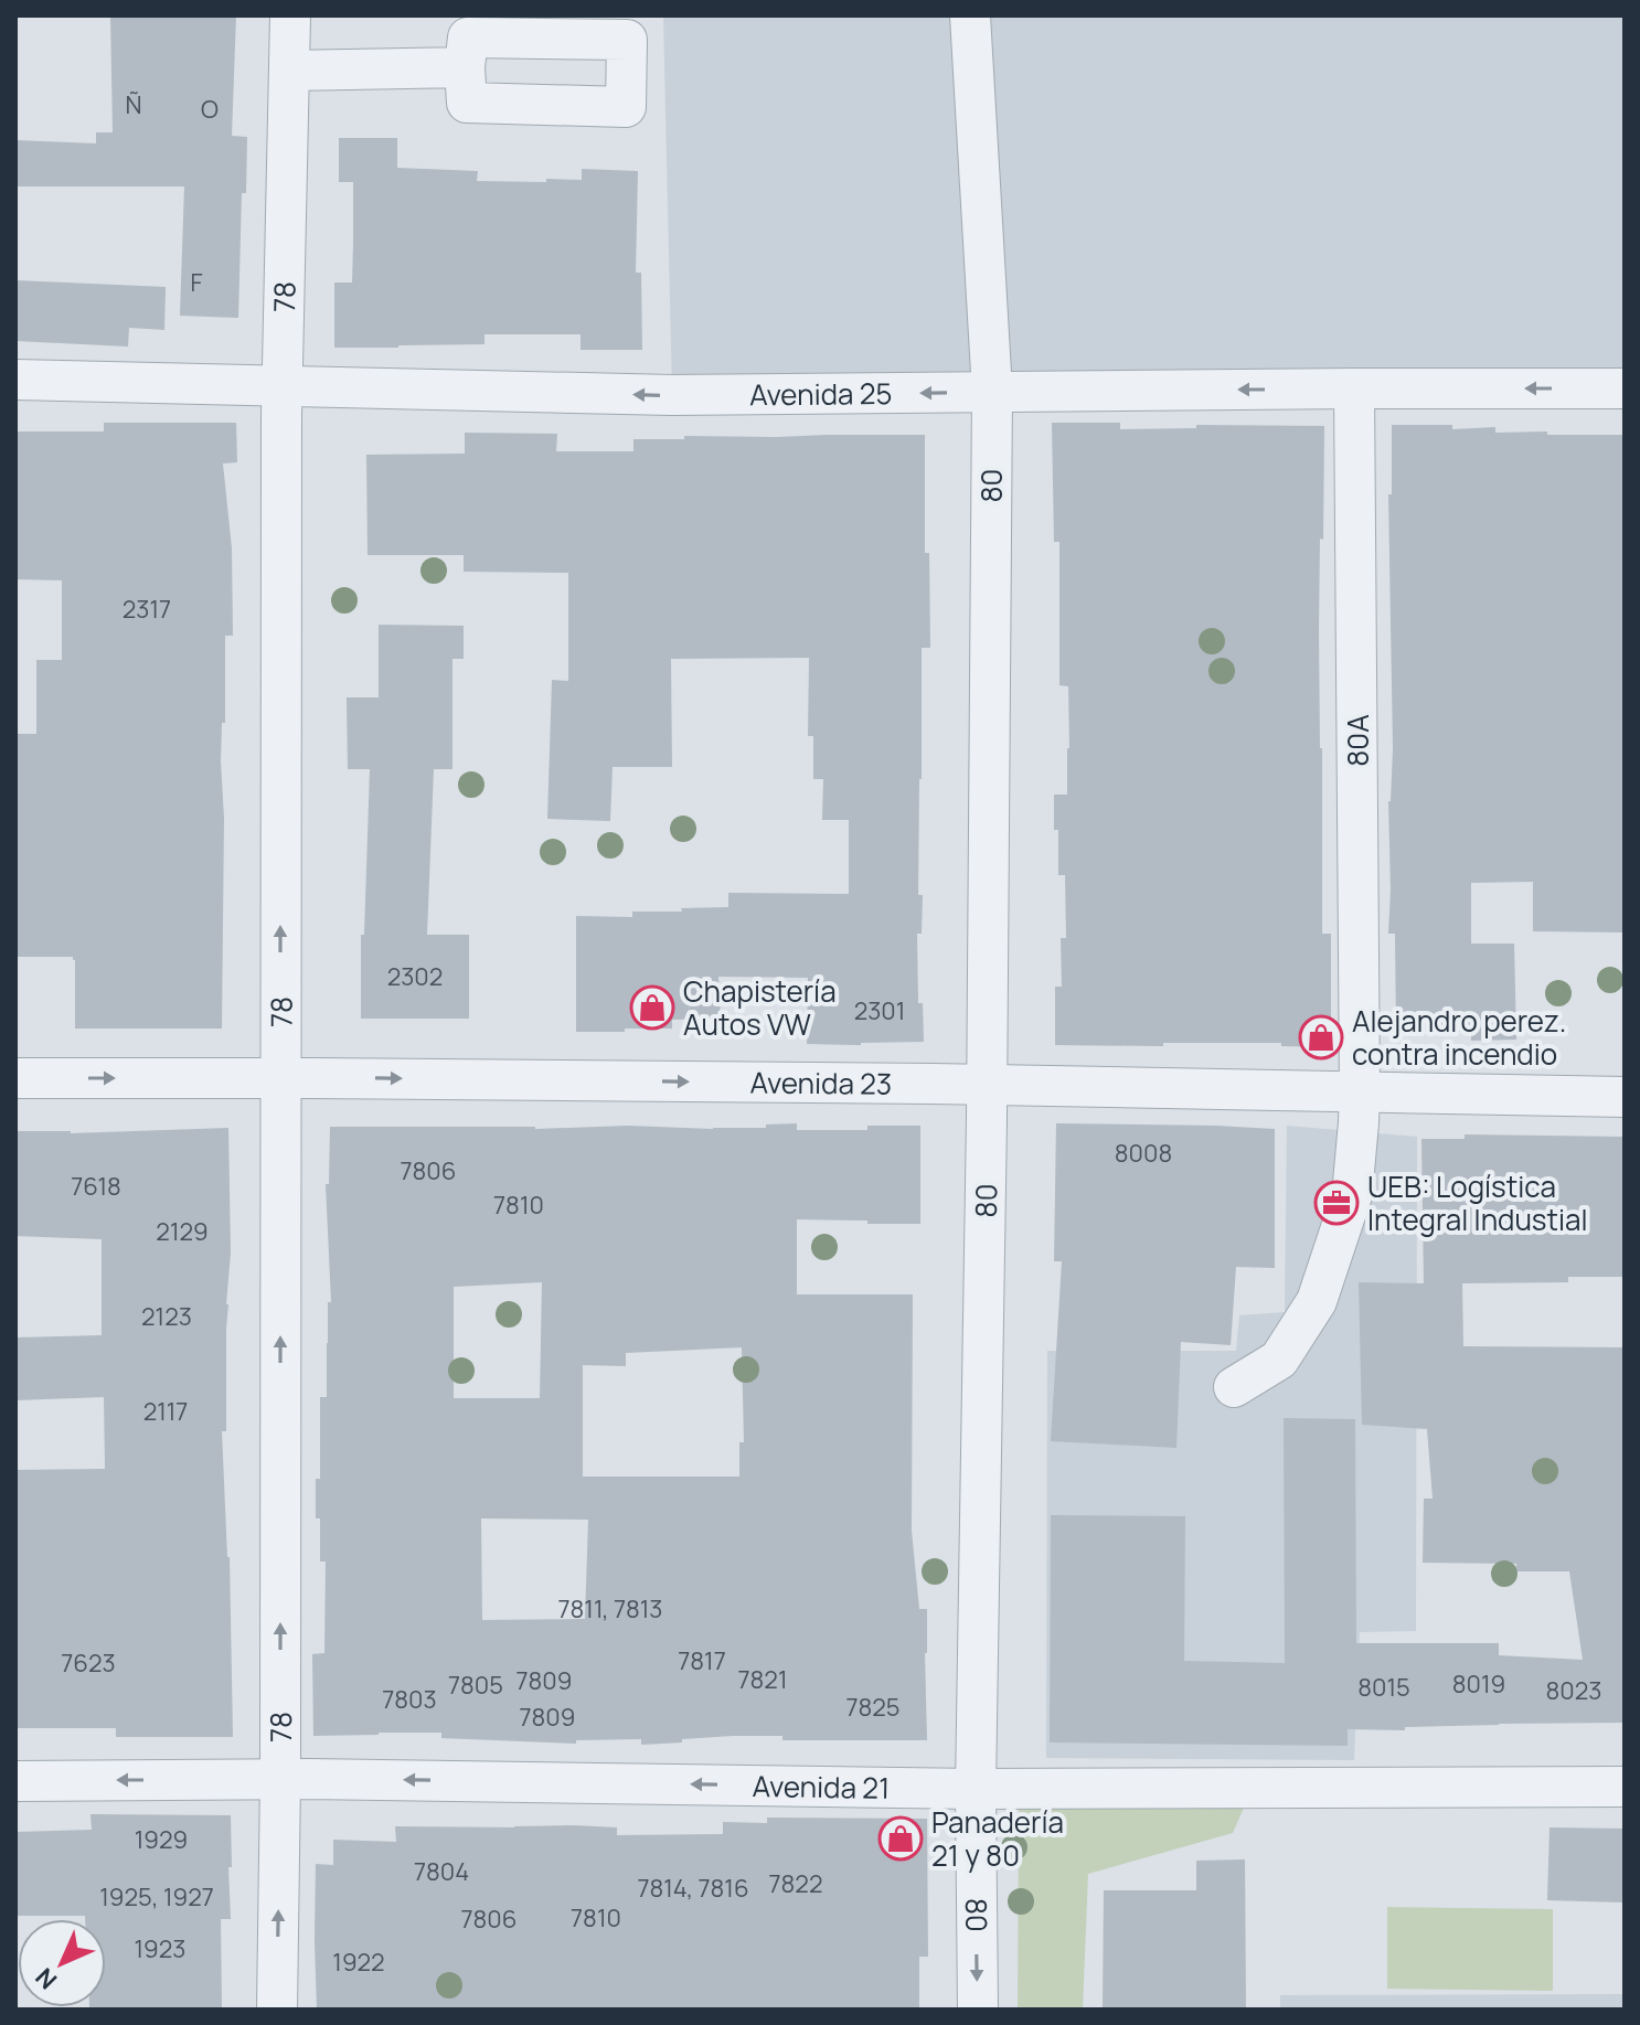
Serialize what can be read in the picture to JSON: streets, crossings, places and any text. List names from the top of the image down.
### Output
{
  "streets": {
    "street": [
      "78",
      "Avenida 25",
      "80",
      "80A",
      "Avenida 23",
      "Avenida 21"
    ]
  },
  "crossings": [
    ["78", "Avenida 25"],
    ["78", "Avenida 23"],
    ["78", "Avenida 21"],
    ["Avenida 25", "80"],
    ["Avenida 25", "80A"],
    ["80", "Avenida 23"],
    ["80", "Avenida 21"],
    ["80A", "Avenida 23"]
  ],
  "one_way": [
    "78",
    "Avenida 25",
    "Avenida 23",
    "Avenida 21"
  ],
  "places": {
    "shop": ["Chapistería Autos VW", "Alejandro perez. contra incendio", "Panadería 21 y 80"],
    "office": ["UEB: Logística Integral Industial"]
  },
  "house_numbers": [
    "Ñ",
    "O",
    "F",
    "2317",
    "2302",
    "2301",
    "8008",
    "7806",
    "7618",
    "7810",
    "2129",
    "2123",
    "2117",
    "7811, 7813",
    "7817",
    "7623",
    "7821",
    "7809",
    "8019",
    "7805",
    "8015",
    "8023",
    "7803",
    "7825",
    "7809",
    "1929",
    "7804",
    "7822",
    "7814, 7816",
    "1925, 1927",
    "7810",
    "7806",
    "1923",
    "1922"
  ],
  "north": "bottom left"
}
